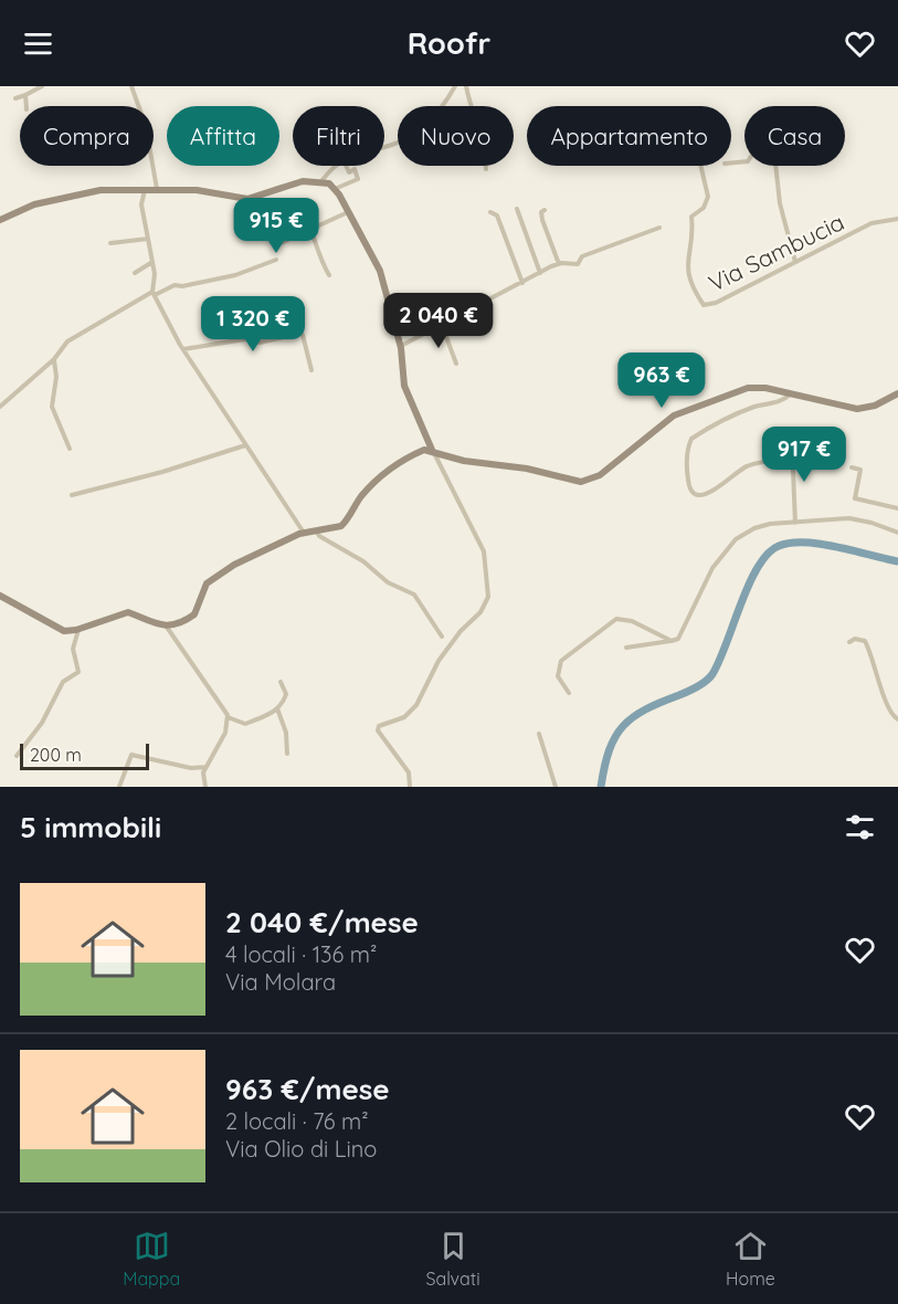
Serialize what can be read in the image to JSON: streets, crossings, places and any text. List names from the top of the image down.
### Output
{
  "streets": {
    "street": ["Via Sambucia"]
  },
  "scale_bar": "200 m",
  "page": {
    "header": "Roofr",
    "chip": [
      "Compra",
      "Affitta",
      "Filtri",
      "Nuovo",
      "Appartamento",
      "Casa"
    ],
    "price": [
      "915 €",
      "2 040 €",
      "1 320 €",
      "963 €",
      "917 €"
    ],
    "scale": "200 m",
    "heading": "5 immobili",
    "list": [
      {
        "name": "2 040 €/mese",
        "note": "4 locali · 136 m² · Via Molara"
      },
      {
        "name": "963 €/mese",
        "note": "2 locali · 76 m² · Via Olio di Lino"
      }
    ],
    "tabs": ["Mappa", "Salvati", "Home"]
  }
}
